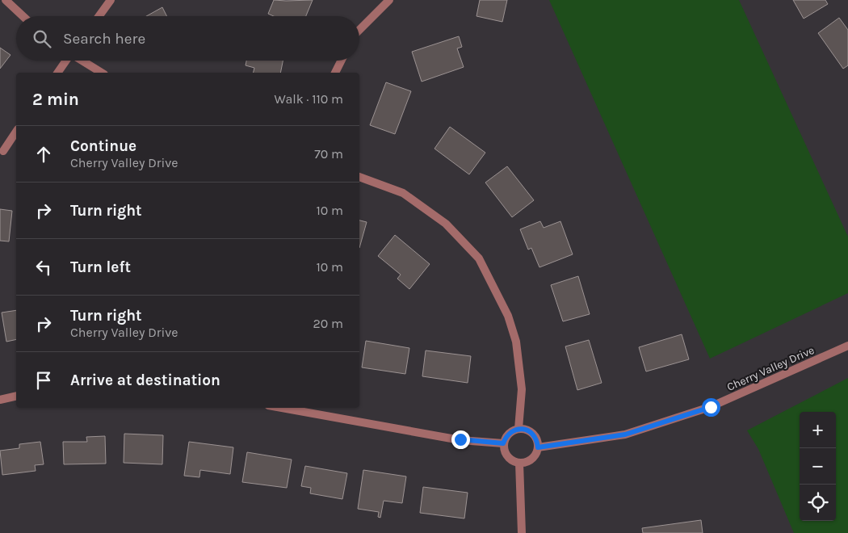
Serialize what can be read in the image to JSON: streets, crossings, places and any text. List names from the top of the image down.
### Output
{
  "streets": {
    "street": ["Cherry Valley Drive"]
  },
  "page": {
    "search": "Search here",
    "heading": ["2 min", "Walk · 110 m"],
    "list": [
      ["Continue", "Cherry Valley Drive", "70 m"],
      ["Turn right", "10 m"],
      ["Turn left", "10 m"],
      ["Turn right", "Cherry Valley Drive", "20 m"],
      "Arrive at destination"
    ],
    "map_buttons": ["+", "−"]
  }
}
